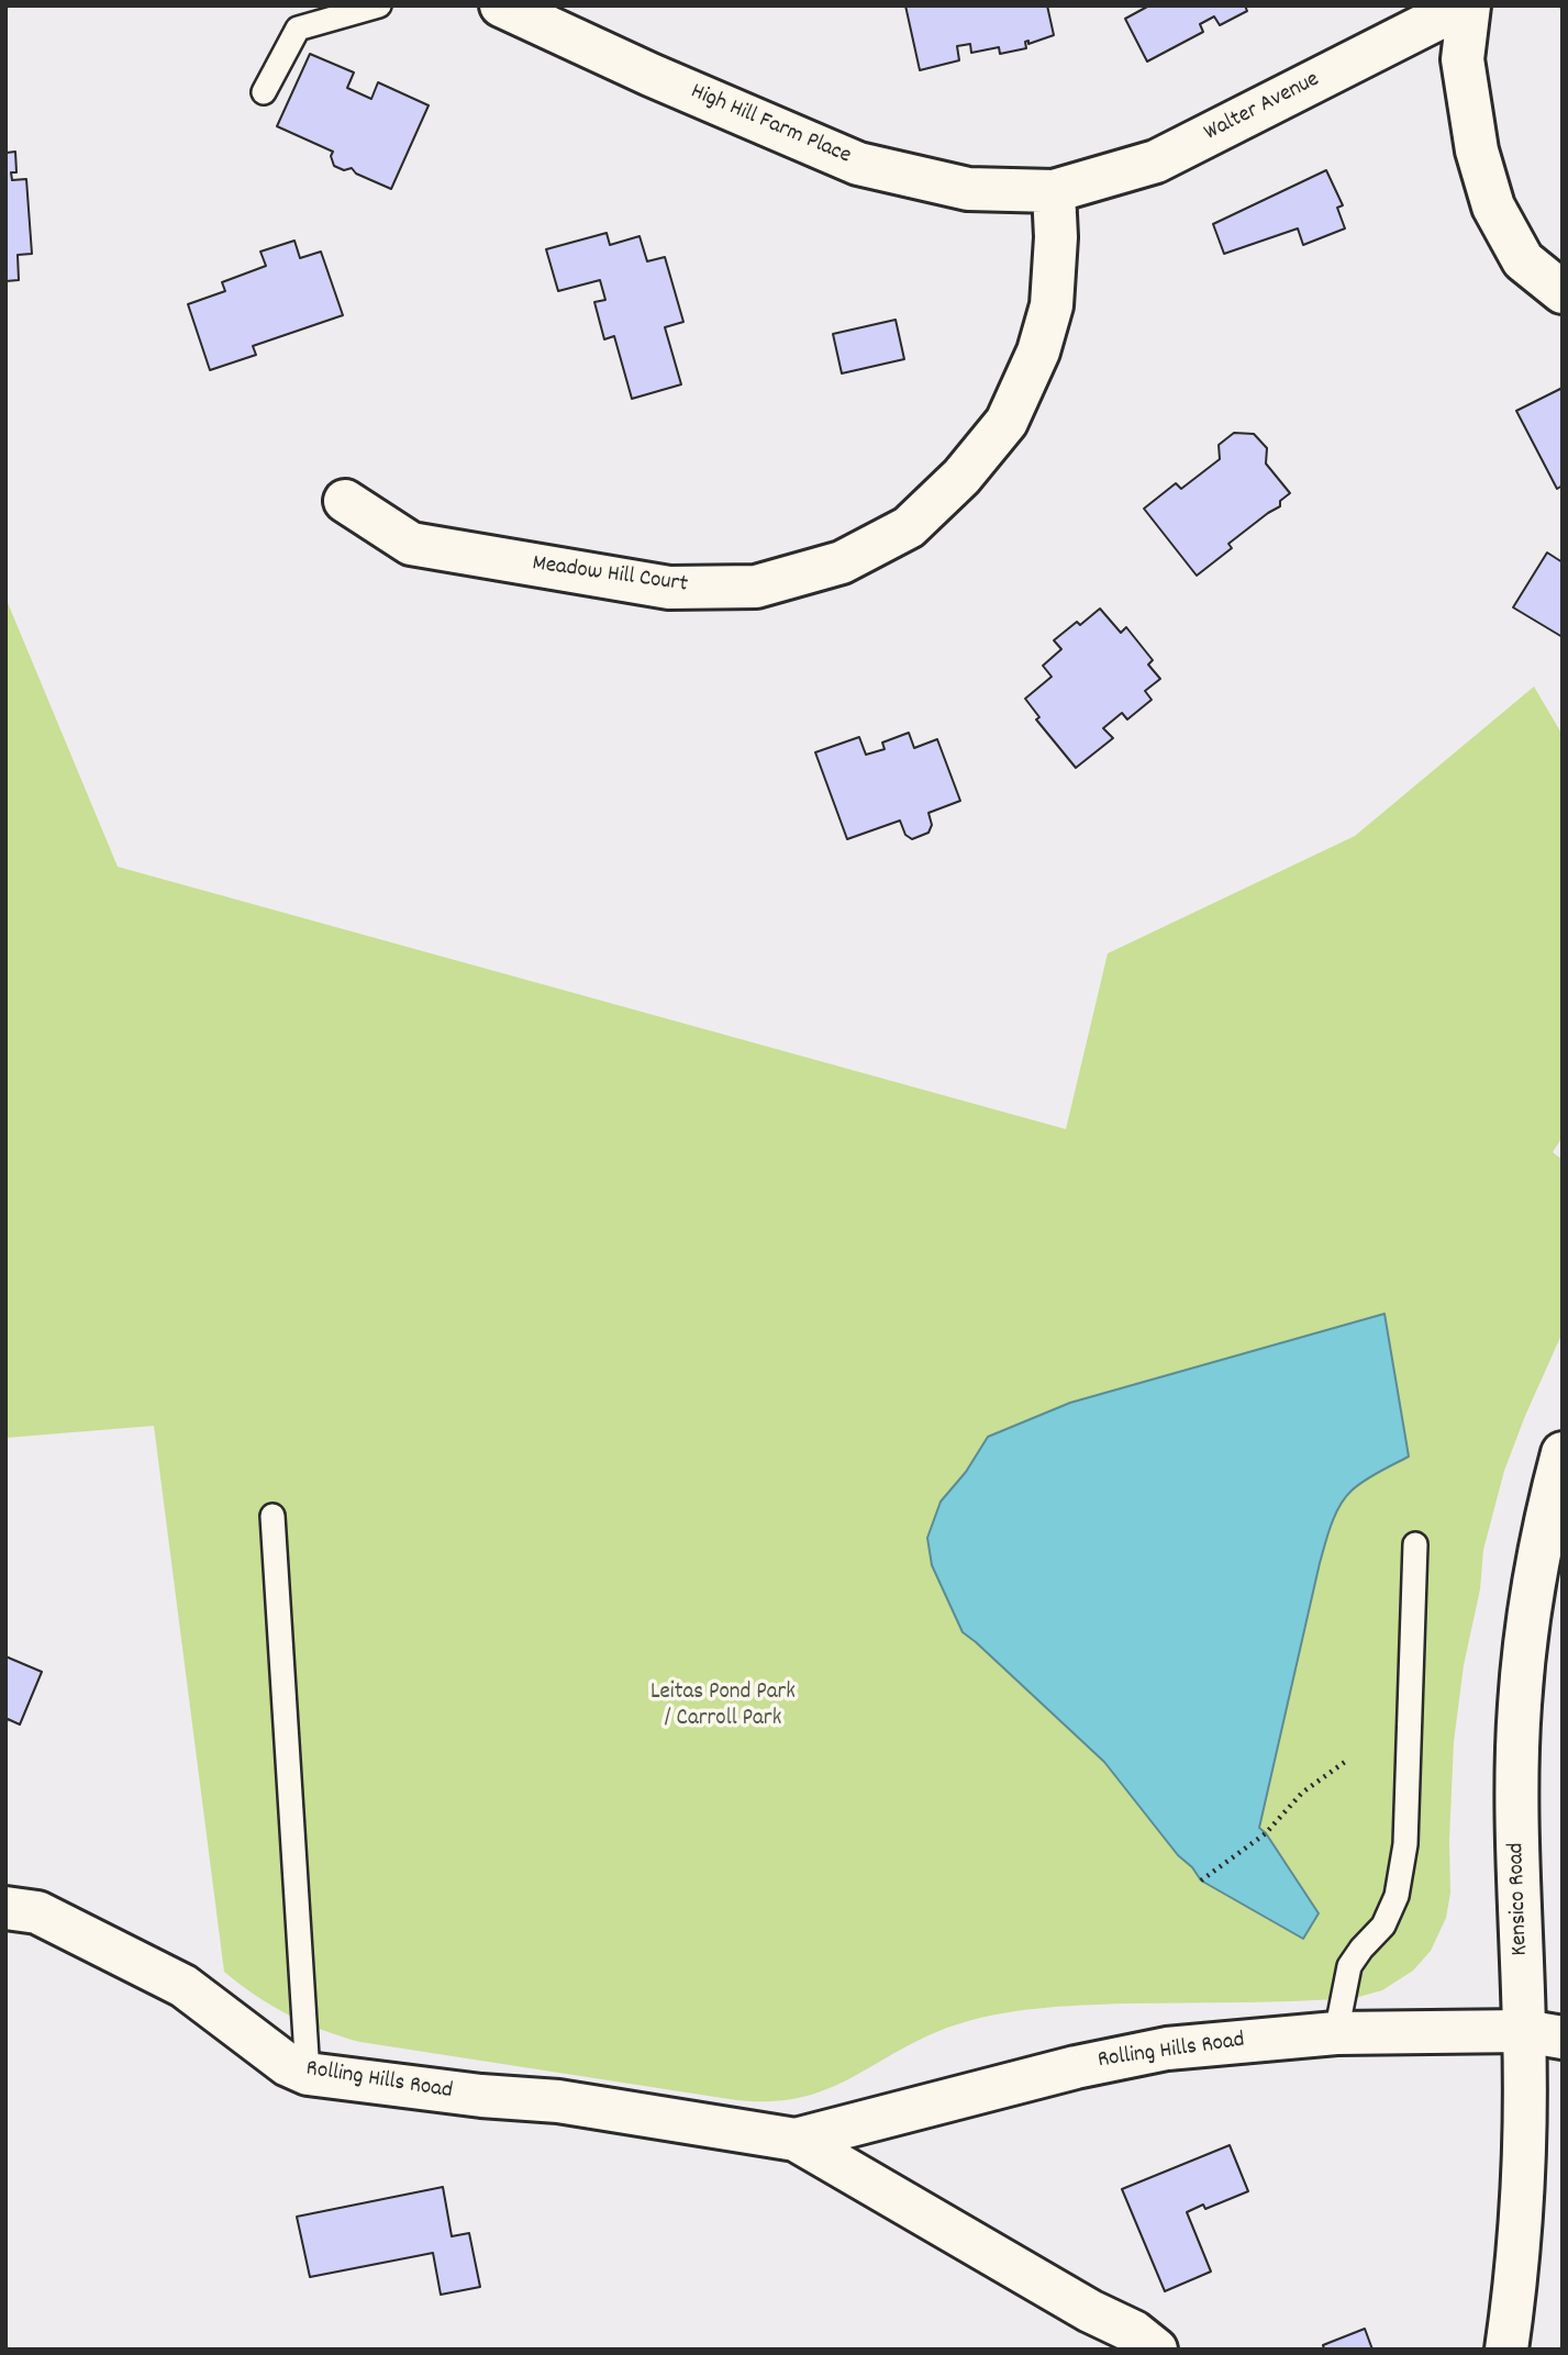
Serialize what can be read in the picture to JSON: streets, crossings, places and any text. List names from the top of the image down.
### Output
{
  "streets": {
    "street": [
      "Walter Avenue",
      "High Hill Farm Place",
      "Meadow Hill Court",
      "Kensico Road",
      "Rolling Hills Road"
    ]
  },
  "crossings": [
    ["Walter Avenue", "High Hill Farm Place"],
    ["Walter Avenue", "Meadow Hill Court"],
    ["High Hill Farm Place", "Meadow Hill Court"],
    ["Kensico Road", "Rolling Hills Road"]
  ],
  "parks": ["Leitas Pond Park / Carroll Park"]
}
